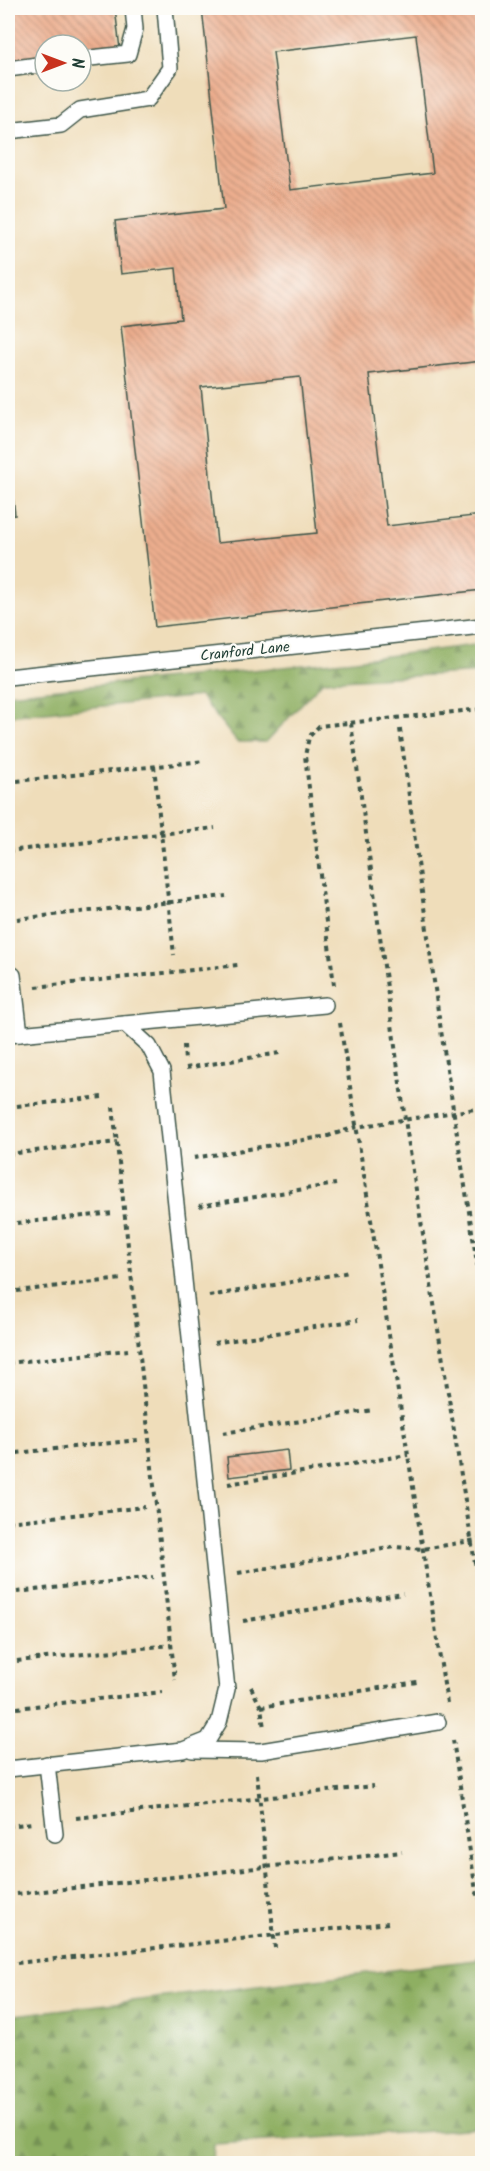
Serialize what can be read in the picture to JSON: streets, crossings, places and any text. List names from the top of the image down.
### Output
{
  "streets": {
    "lane": ["Cranford Lane"]
  },
  "north": "right"
}
